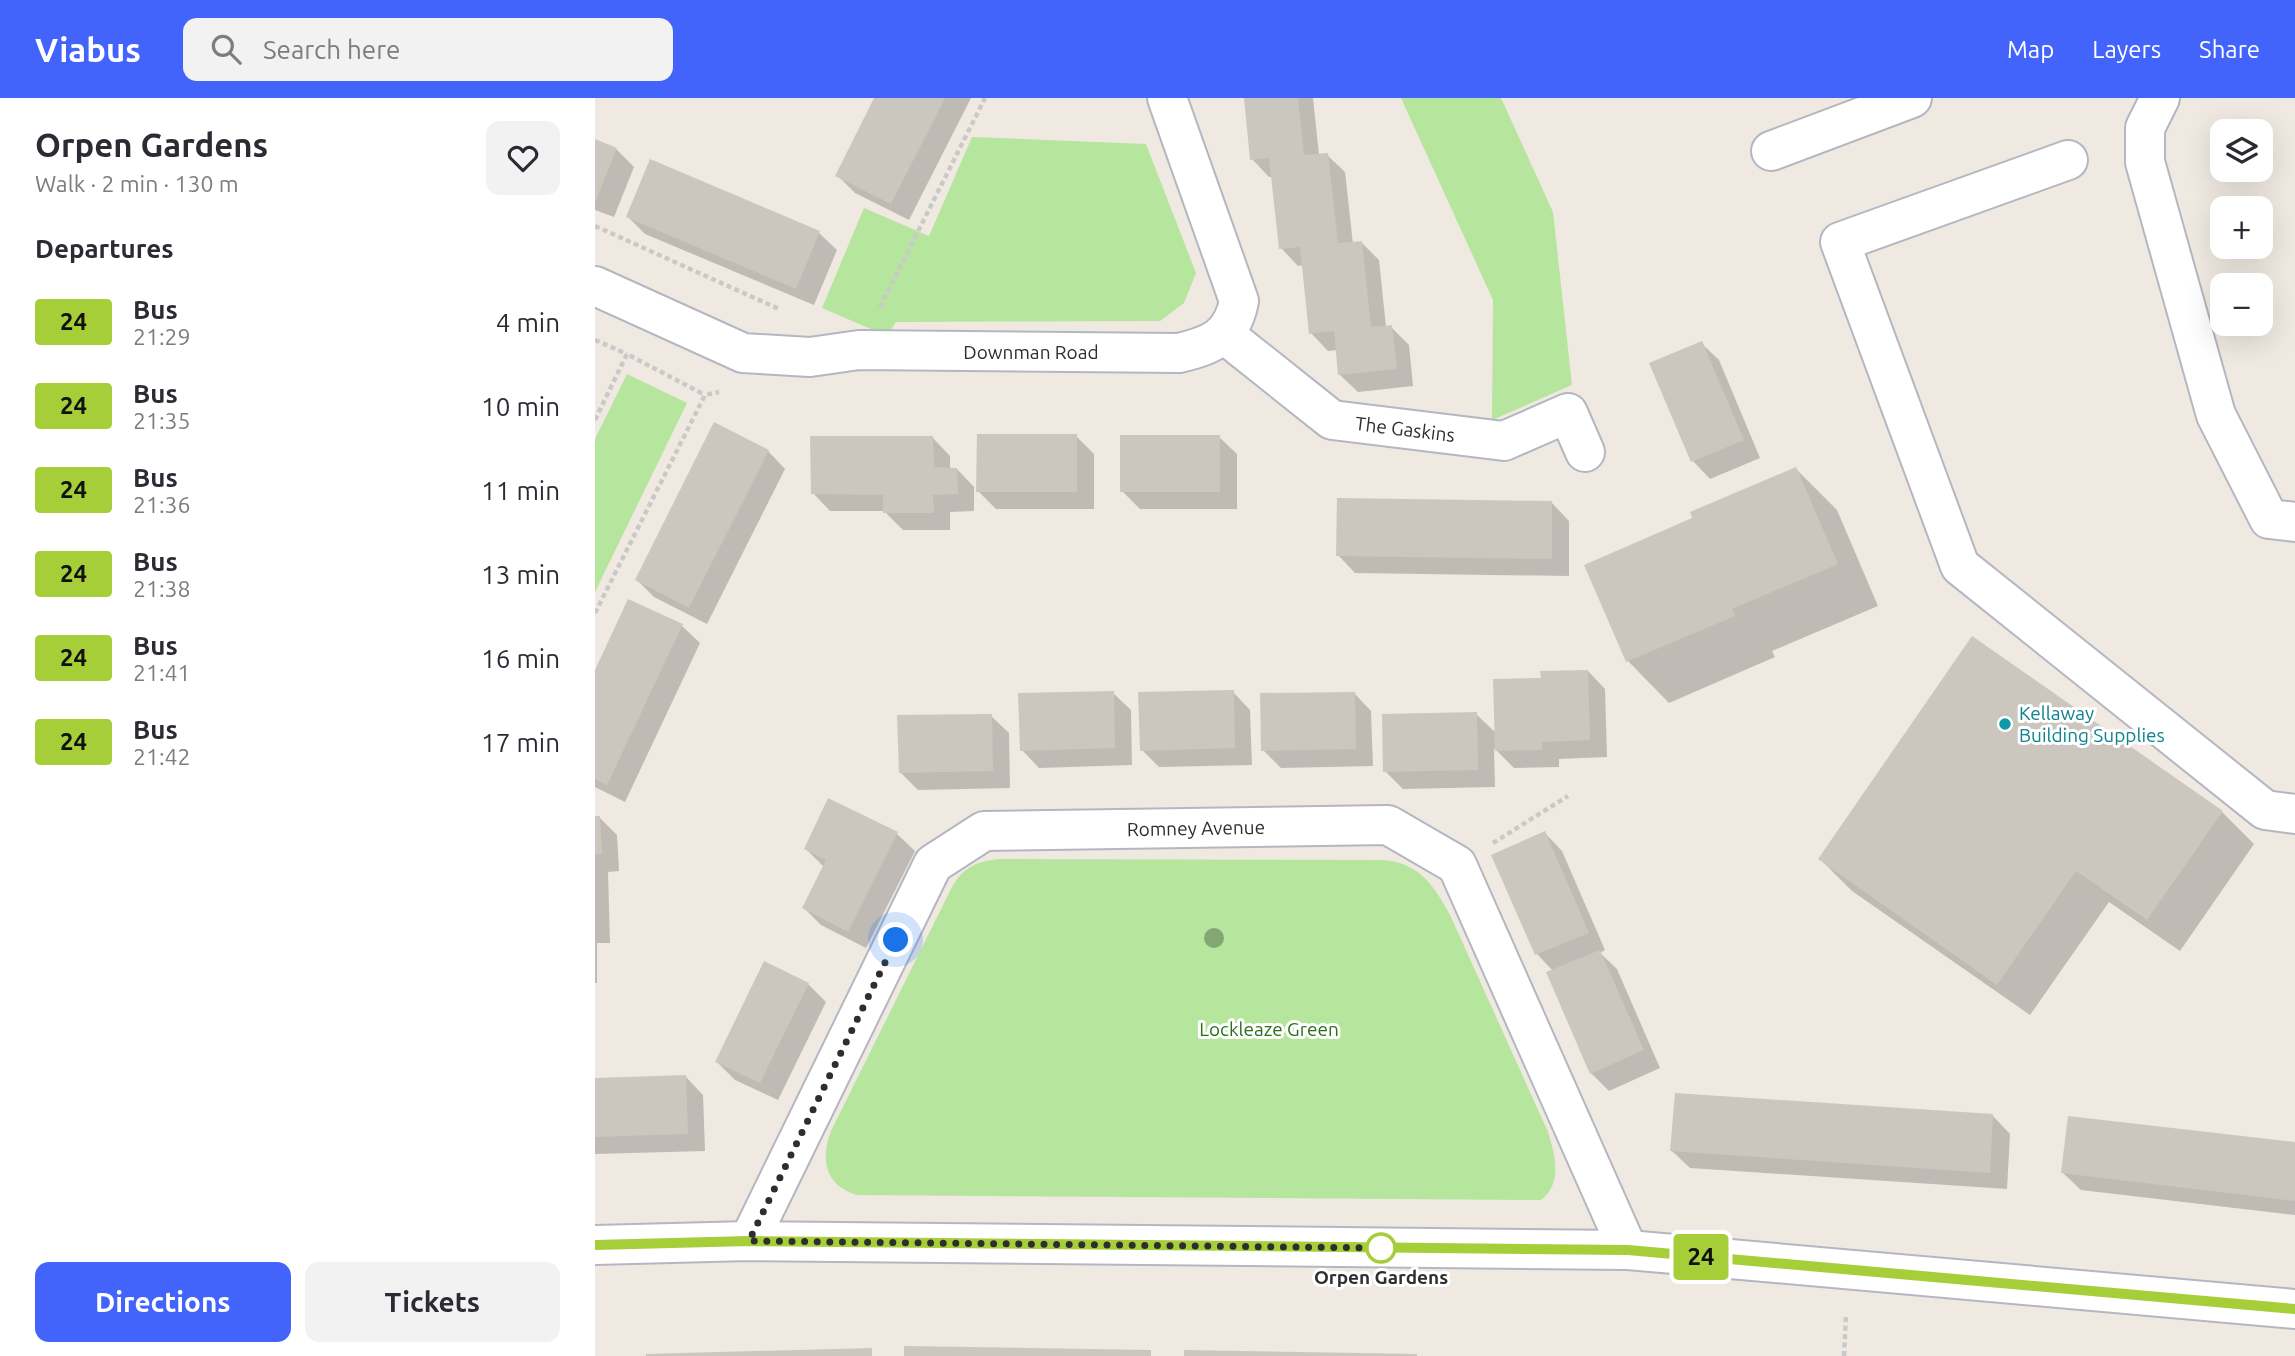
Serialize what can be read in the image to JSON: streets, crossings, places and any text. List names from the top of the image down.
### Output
{
  "streets": {
    "street": ["Downman Road", "The Gaskins", "Romney Avenue"]
  },
  "crossings": [
    ["Downman Road", "The Gaskins"]
  ],
  "parks": ["Lockleaze Green"],
  "places": ["Kellaway Building Supplies", "Orpen Gardens"],
  "lines": ["bus line 24"],
  "page": {
    "header": "Viabus",
    "search": "Search here",
    "nav": ["Map", "Layers", "Share"],
    "heading": [
      ["Orpen Gardens", "Walk · 2 min · 130 m"],
      "Departures"
    ],
    "on_map": "24",
    "map_buttons": ["+", "−"],
    "list": [
      {
        "mark": "24",
        "name": "Bus",
        "note": "21:29",
        "value": "4 min"
      },
      {
        "mark": "24",
        "name": "Bus",
        "note": "21:35",
        "value": "10 min"
      },
      {
        "mark": "24",
        "name": "Bus",
        "note": "21:36",
        "value": "11 min"
      },
      {
        "mark": "24",
        "name": "Bus",
        "note": "21:38",
        "value": "13 min"
      },
      {
        "mark": "24",
        "name": "Bus",
        "note": "21:41",
        "value": "16 min"
      },
      {
        "mark": "24",
        "name": "Bus",
        "note": "21:42",
        "value": "17 min"
      }
    ],
    "buttons": ["Directions", "Tickets"]
  }
}
